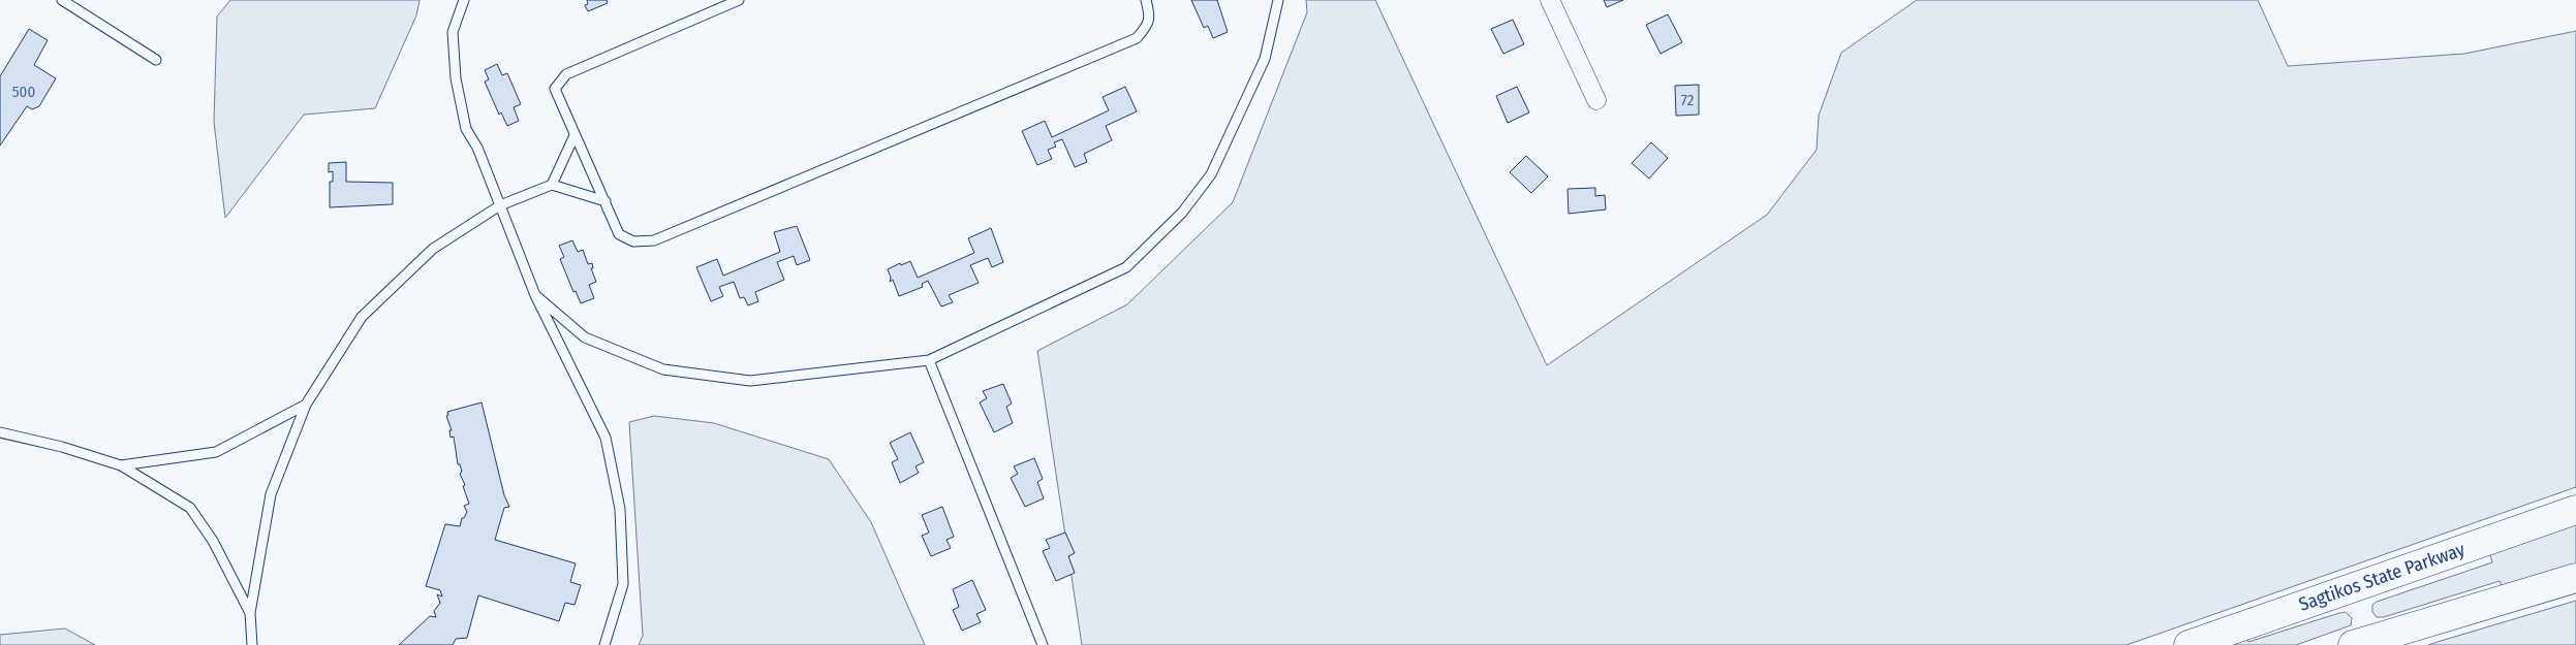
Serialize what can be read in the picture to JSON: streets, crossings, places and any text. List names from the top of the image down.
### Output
{
  "streets": {
    "highway": ["Sagtikos State Parkway"]
  },
  "house_numbers": ["500", "72"]
}
